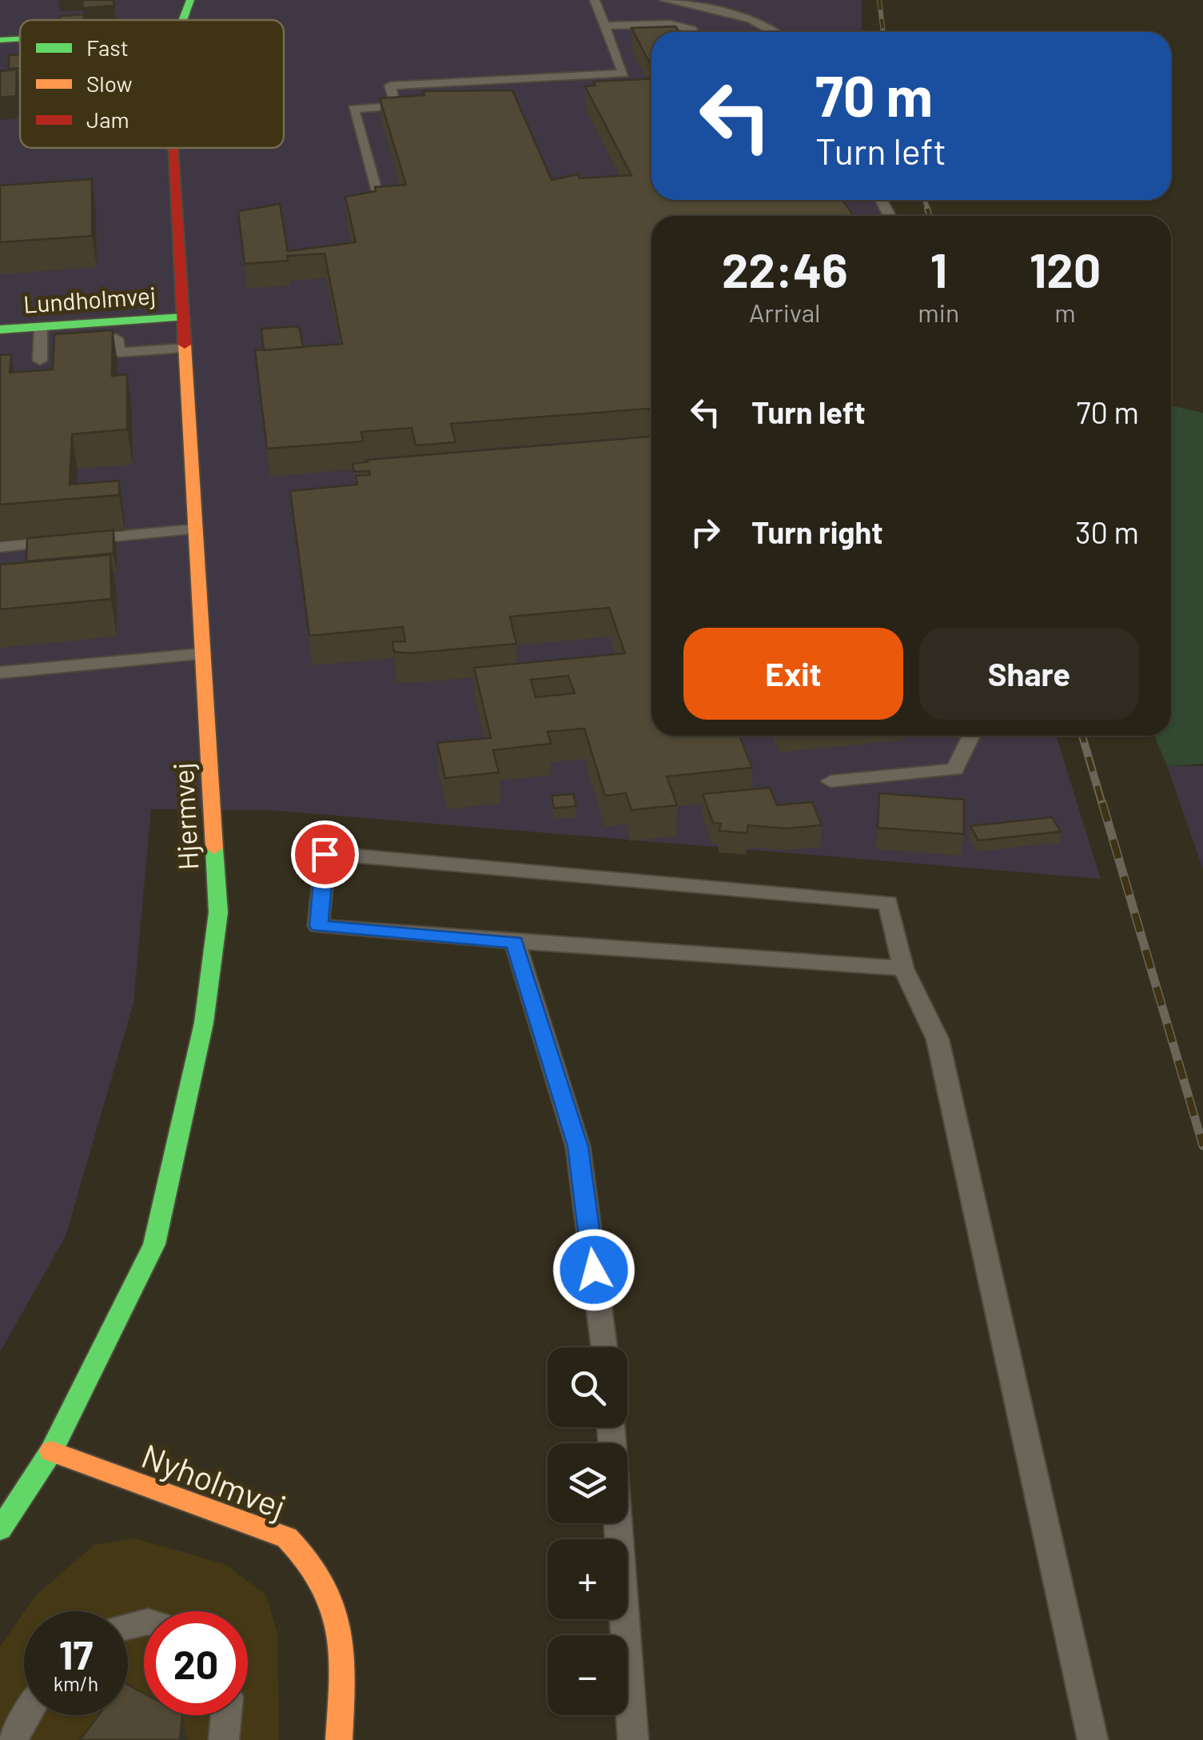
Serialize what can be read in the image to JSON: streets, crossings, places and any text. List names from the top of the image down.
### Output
{
  "streets": {
    "street": ["Lundholmvej", "Hjermvej", "Nyholmvej"]
  },
  "crossings": [
    ["Lundholmvej", "Hjermvej"],
    ["Hjermvej", "Nyholmvej"]
  ],
  "legend": ["Fast", "Slow", "Jam"],
  "page": {
    "turn": ["70 m", "Turn left"],
    "eta": [
      "22:46",
      "Arrival",
      "1",
      "min",
      "120",
      "m"
    ],
    "list": [
      {
        "name": "Turn left",
        "value": "70 m"
      },
      {
        "name": "Turn right",
        "value": "30 m"
      }
    ],
    "buttons": ["Exit", "Share"],
    "map_buttons": ["+", "−"],
    "speed": "17 km/h",
    "limit": "20"
  }
}
